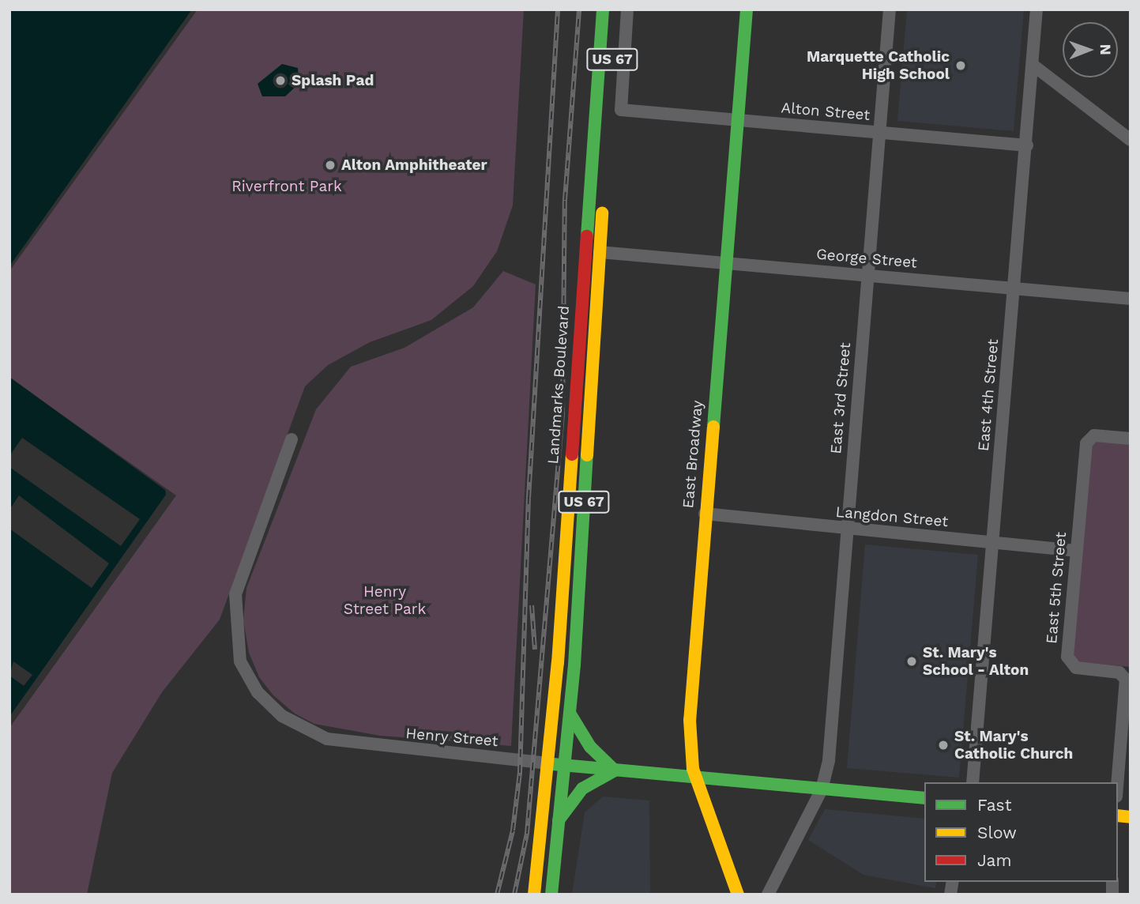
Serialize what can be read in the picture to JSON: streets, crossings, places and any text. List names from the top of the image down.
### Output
{
  "streets": {
    "main road": [
      "US 67",
      "Landmarks Boulevard",
      "East Broadway",
      "Henry Street"
    ],
    "street": [
      "Alton Street",
      "George Street",
      "East 4th Street",
      "East 3rd Street",
      "Langdon Street",
      "East 5th Street"
    ]
  },
  "crossings": [
    ["US 67", "George Street"],
    ["US 67", "Henry Street"],
    ["Alton Street", "East 4th Street"],
    ["Alton Street", "East 3rd Street"],
    ["Alton Street", "East Broadway"],
    ["George Street", "East 4th Street"],
    ["George Street", "East 3rd Street"],
    ["George Street", "East Broadway"],
    ["Landmarks Boulevard", "Henry Street"],
    ["East 4th Street", "Langdon Street"],
    ["East 3rd Street", "Langdon Street"],
    ["East 3rd Street", "Henry Street"],
    ["East Broadway", "Langdon Street"],
    ["East Broadway", "Henry Street"],
    ["Langdon Street", "East 5th Street"]
  ],
  "parks": ["Riverfront Park", "Henry Street Park"],
  "places": [
    "Marquette Catholic High School",
    "Splash Pad",
    "Alton Amphitheater",
    "St. Mary's School - Alton",
    "St. Mary's Catholic Church"
  ],
  "legend": ["Fast", "Slow", "Jam"],
  "north": "right"
}
